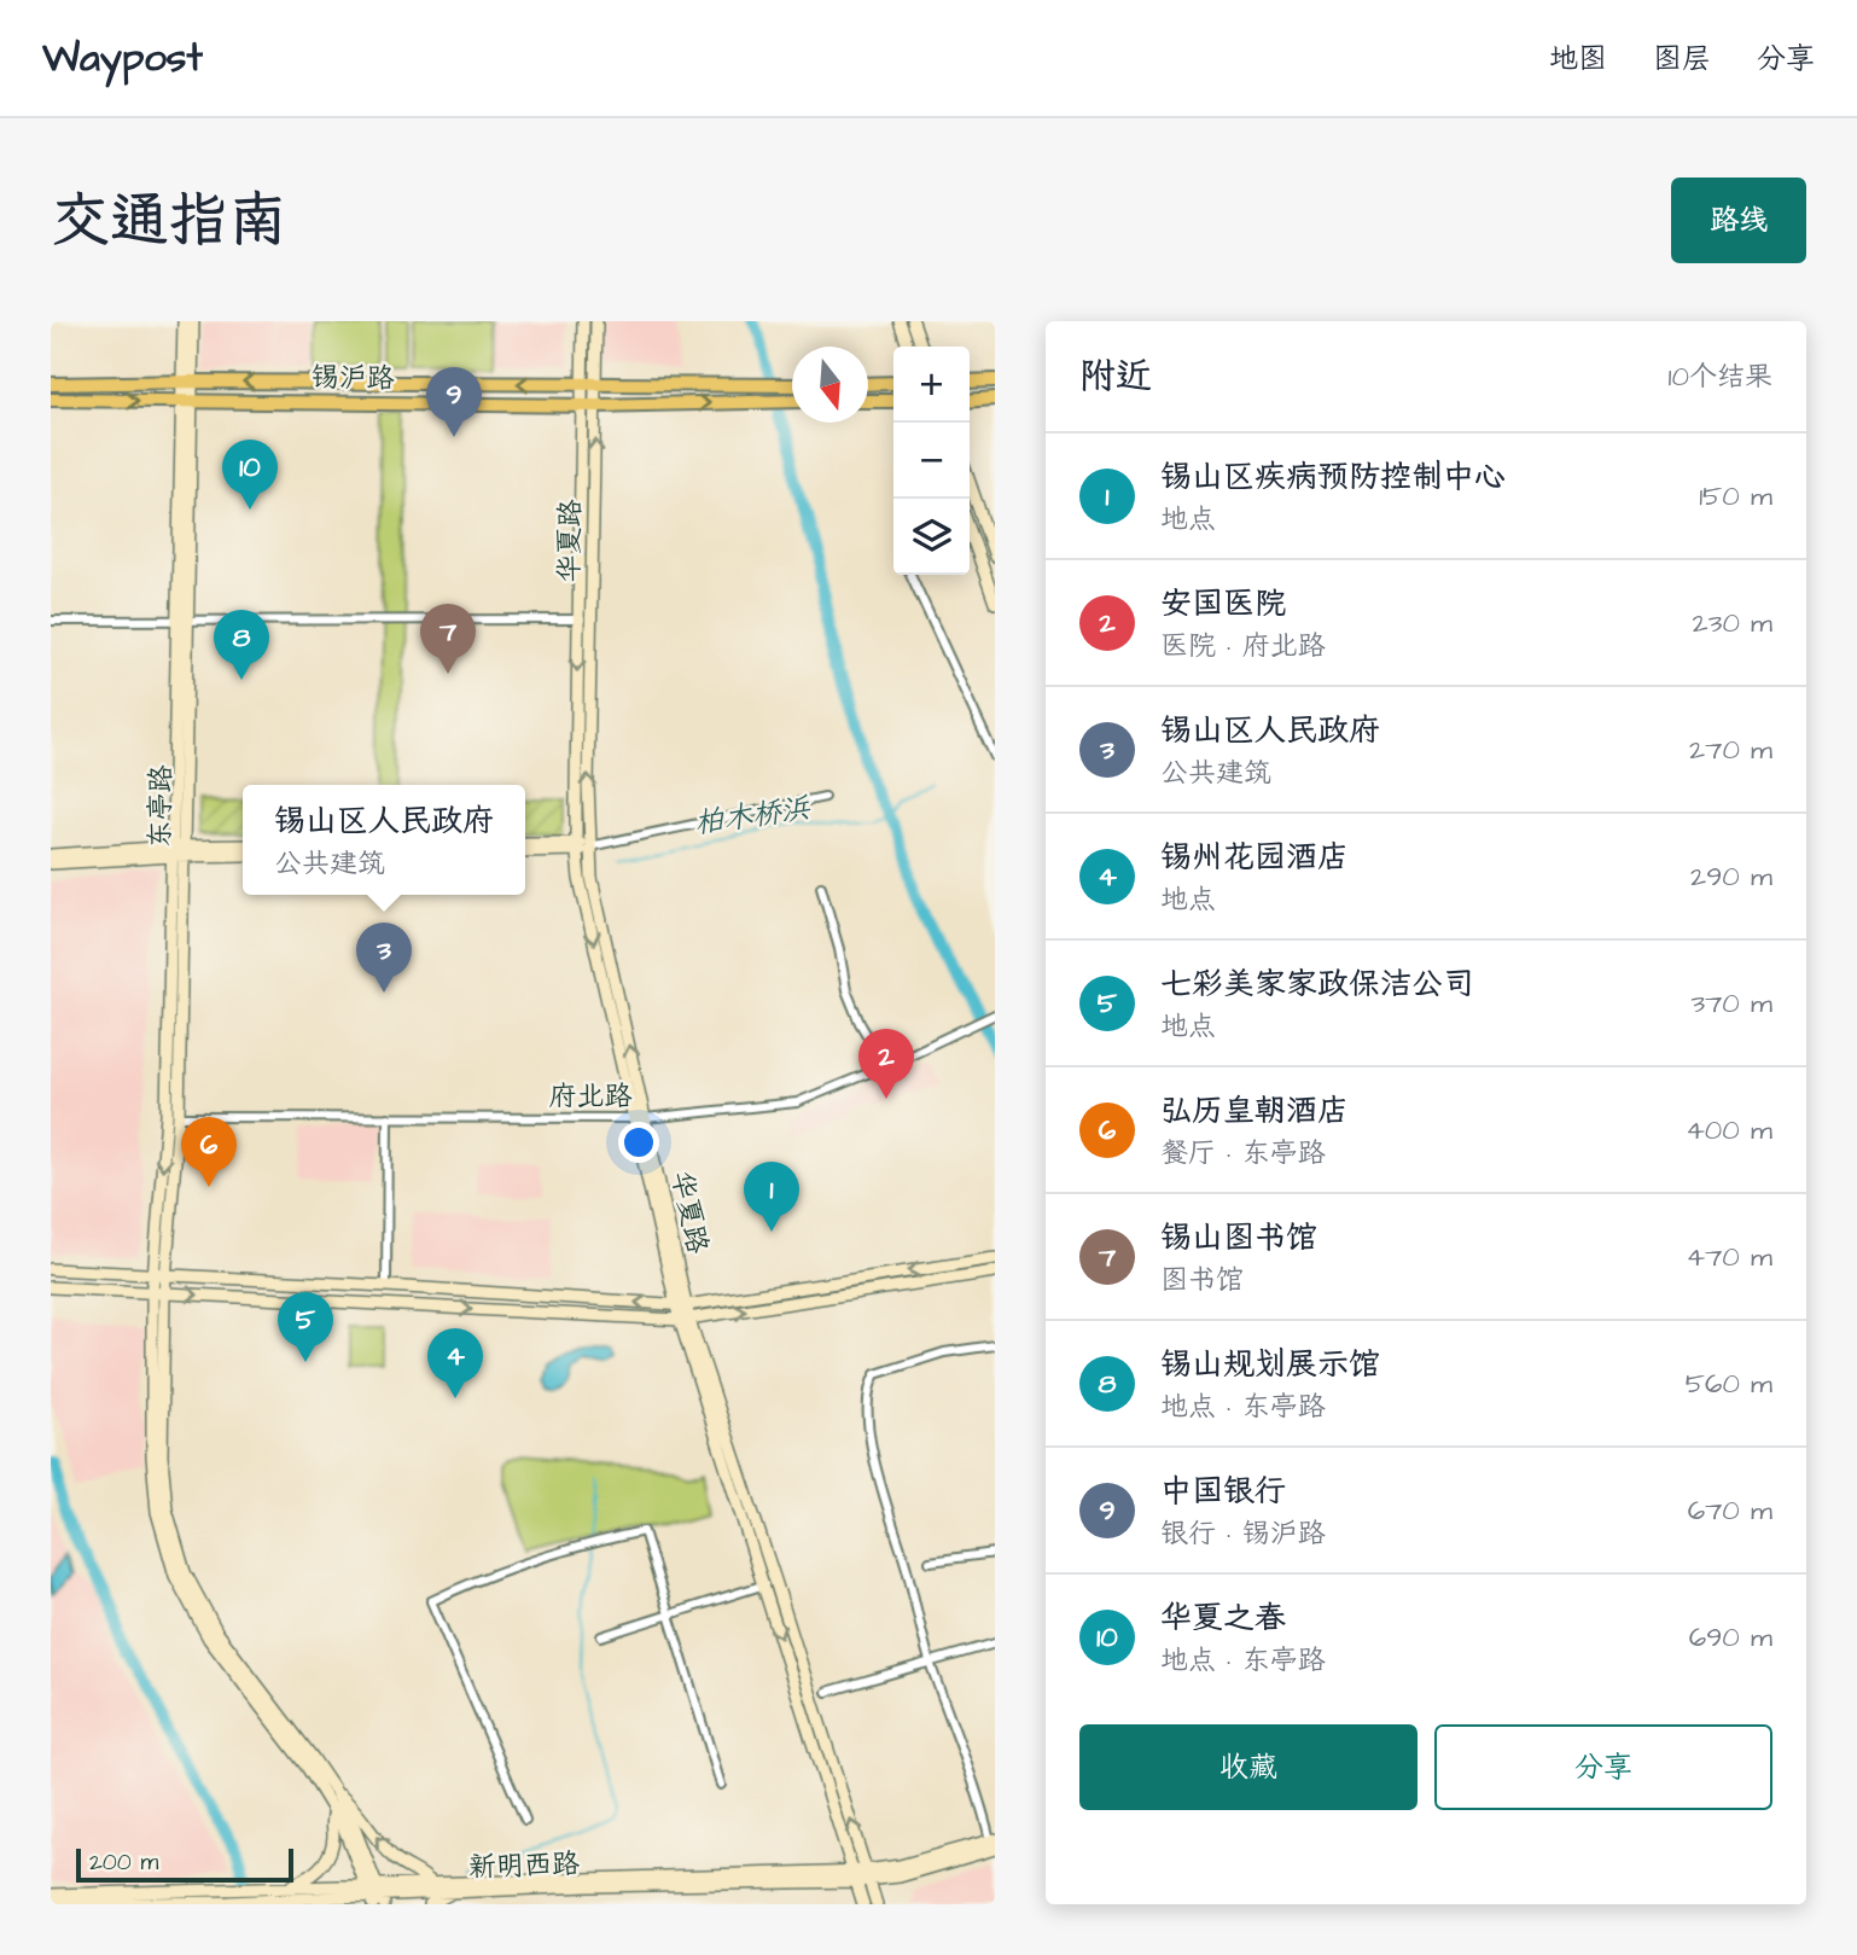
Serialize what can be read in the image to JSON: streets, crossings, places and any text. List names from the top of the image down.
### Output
{
  "streets": {
    "main road": ["锡沪路"],
    "street": [
      "华夏路",
      "东亭路",
      "府北路",
      "新明西路"
    ]
  },
  "crossings": [
    ["锡沪路", "华夏路"],
    ["锡沪路", "东亭路"],
    ["华夏路", "府北路"],
    ["华夏路", "新明西路"],
    ["东亭路", "府北路"]
  ],
  "water": ["柏木桥浜"],
  "scale_bar": "200 m",
  "north": "bottom",
  "page": {
    "header": "Waypost",
    "nav": ["地图", "图层", "分享"],
    "title": "交通指南",
    "buttons": [
      "路线",
      ["收藏", "分享"]
    ],
    "heading": ["附近", "10个结果"],
    "map_buttons": ["+", "−"],
    "pins": [
      "9",
      "10",
      "7",
      "8",
      "3",
      "2",
      "6",
      "1",
      "5",
      "4"
    ],
    "list": [
      {
        "mark": "1",
        "name": "锡山区疾病预防控制中心",
        "note": "地点",
        "value": "150 m"
      },
      {
        "mark": "2",
        "name": "安国医院",
        "note": "医院 · 府北路",
        "value": "230 m"
      },
      {
        "mark": "3",
        "name": "锡山区人民政府",
        "note": "公共建筑",
        "value": "270 m"
      },
      {
        "mark": "4",
        "name": "锡州花园酒店",
        "note": "地点",
        "value": "290 m"
      },
      {
        "mark": "5",
        "name": "七彩美家家政保洁公司",
        "note": "地点",
        "value": "370 m"
      },
      {
        "mark": "6",
        "name": "弘历皇朝酒店",
        "note": "餐厅 · 东亭路",
        "value": "400 m"
      },
      {
        "mark": "7",
        "name": "锡山图书馆",
        "note": "图书馆",
        "value": "470 m"
      },
      {
        "mark": "8",
        "name": "锡山规划展示馆",
        "note": "地点 · 东亭路",
        "value": "560 m"
      },
      {
        "mark": "9",
        "name": "中国银行",
        "note": "银行 · 锡沪路",
        "value": "670 m"
      },
      {
        "mark": "10",
        "name": "华夏之春",
        "note": "地点 · 东亭路",
        "value": "690 m"
      }
    ],
    "popup": ["锡山区人民政府", "公共建筑"],
    "scale": "200 m"
  }
}
